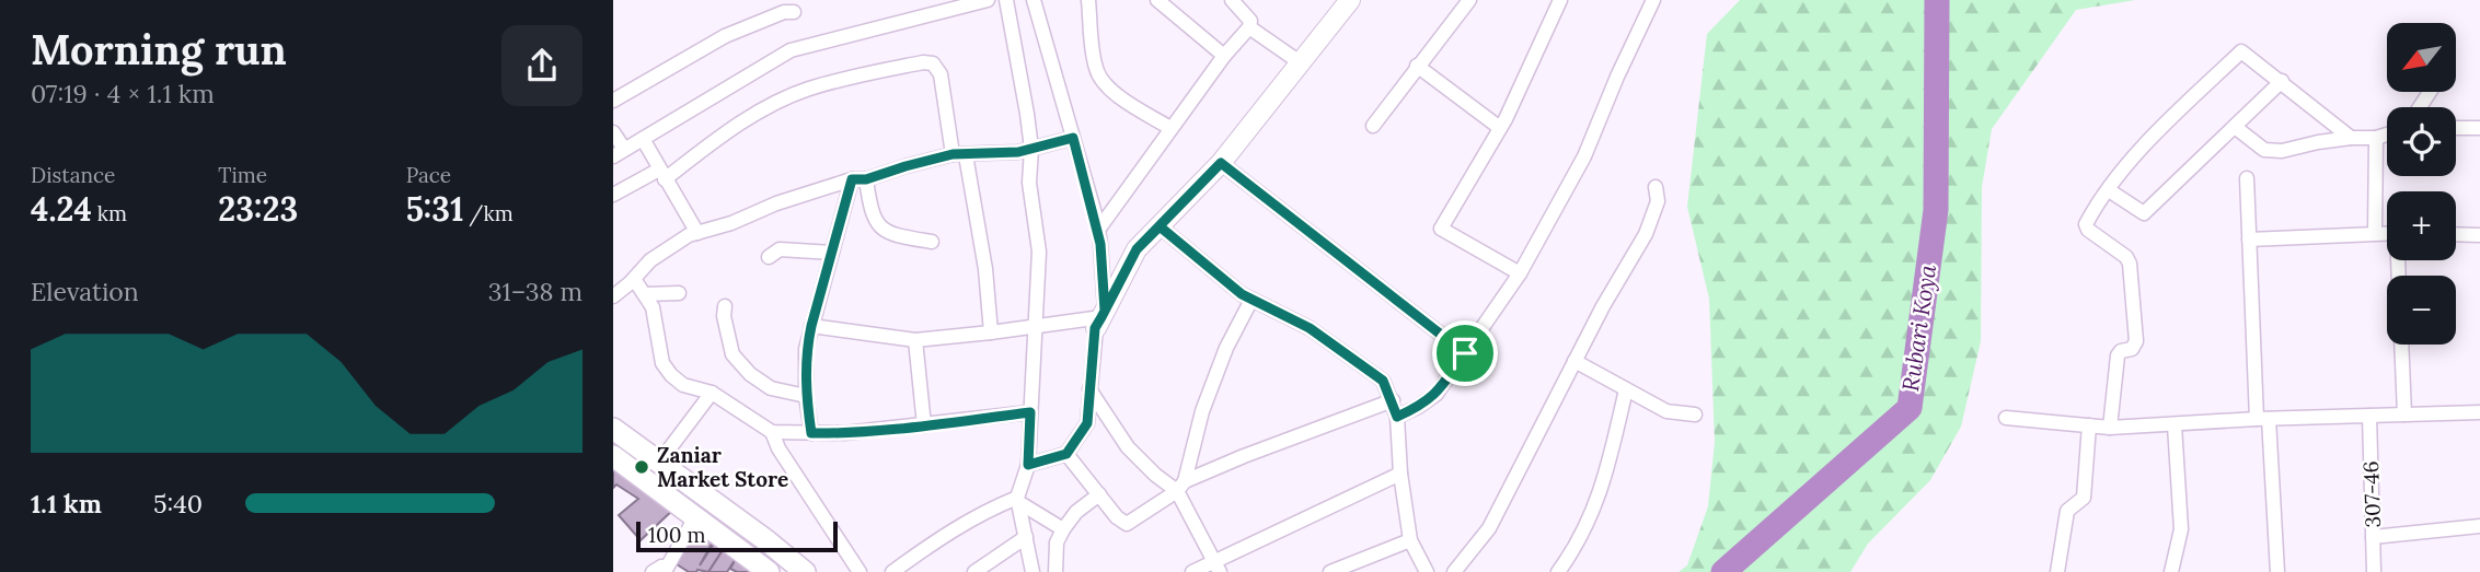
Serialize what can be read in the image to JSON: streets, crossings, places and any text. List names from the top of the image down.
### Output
{
  "streets": {
    "street": ["307-46"]
  },
  "water": ["Rubari Koya"],
  "places": ["Zaniar Market Store"],
  "scale_bar": "100 m",
  "north": "bottom left",
  "page": {
    "heading": ["Morning run", "07:19 · 4 × 1.1 km"],
    "map_buttons": ["+", "−"],
    "stats": [
      ["Distance", "4.24 km"],
      ["Time", "23:23"],
      ["Pace", "5:31 /km"]
    ],
    "chart": ["Elevation", "31–38 m"],
    "list": [
      {
        "name": "1.1 km",
        "note": "5:40"
      }
    ],
    "scale": "100 m"
  }
}
